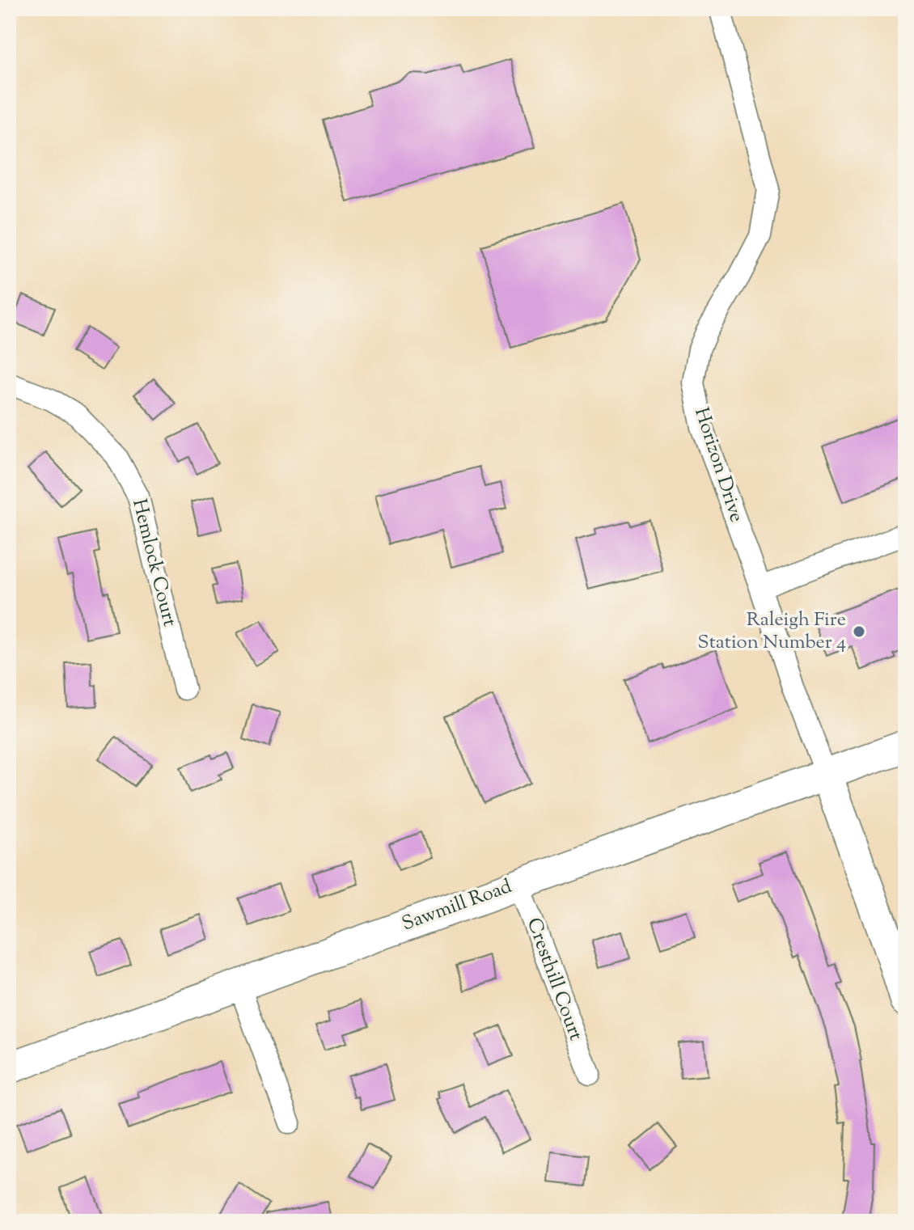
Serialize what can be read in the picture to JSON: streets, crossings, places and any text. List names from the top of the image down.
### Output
{
  "streets": {
    "street": [
      "Horizon Drive",
      "Hemlock Court",
      "Sawmill Road",
      "Cresthill Court"
    ]
  },
  "crossings": [
    ["Horizon Drive", "Sawmill Road"],
    ["Sawmill Road", "Cresthill Court"]
  ],
  "places": ["Raleigh Fire Station Number 4"]
}
